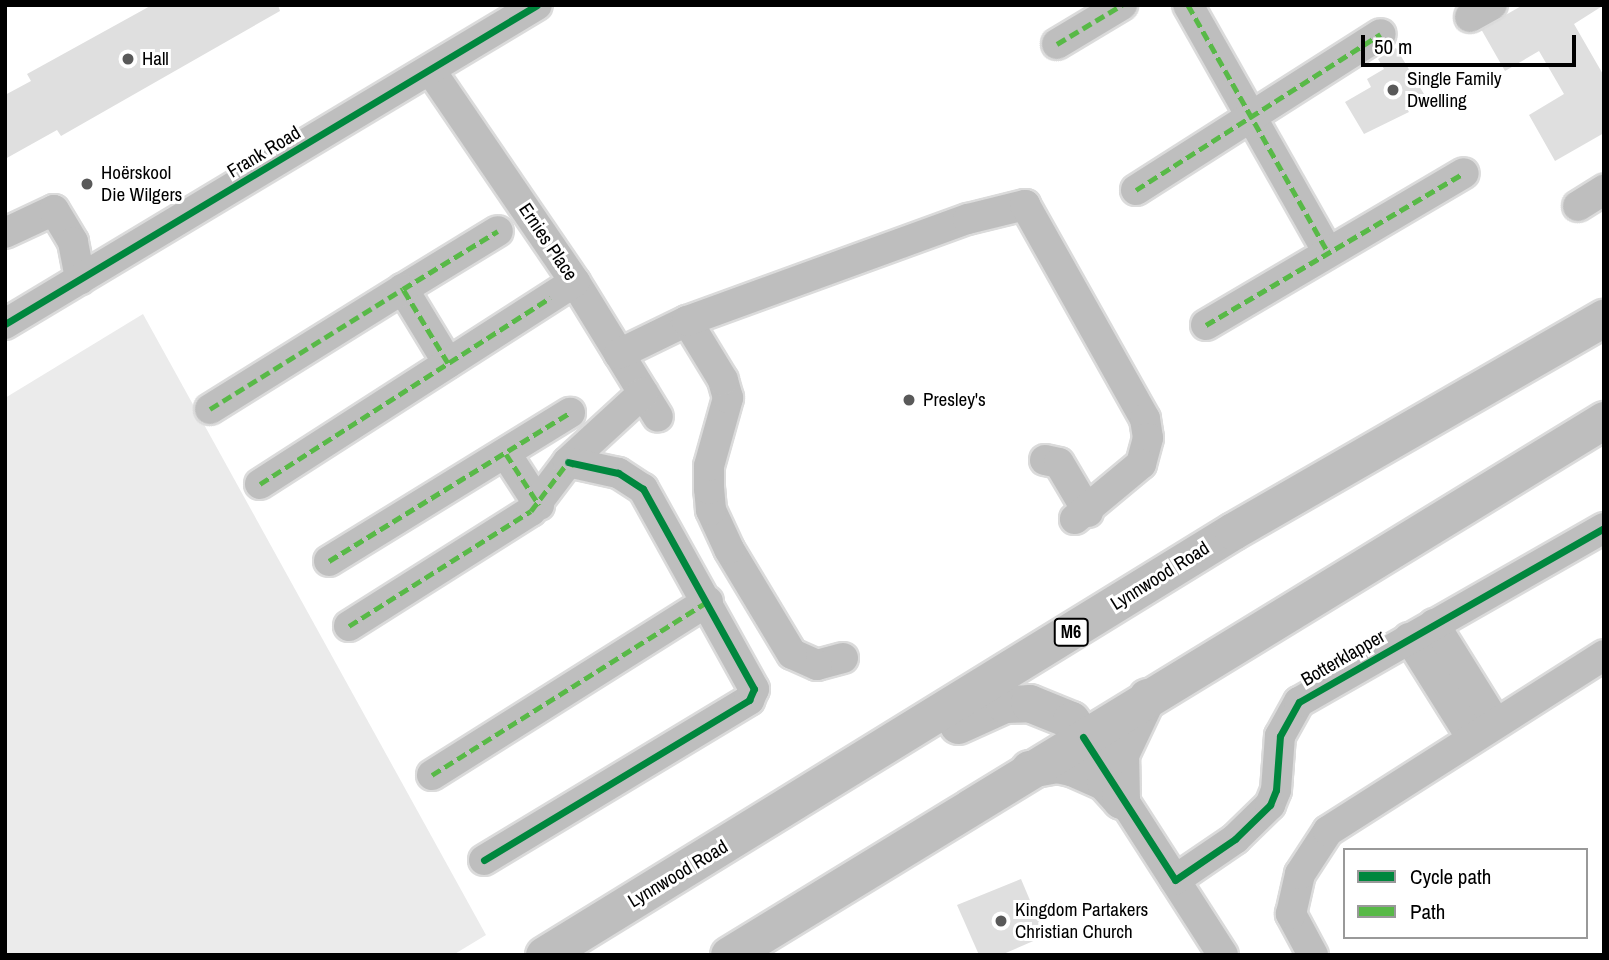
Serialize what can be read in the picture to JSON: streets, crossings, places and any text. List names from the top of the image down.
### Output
{
  "streets": {
    "main road": ["Lynnwood Road", "M6"],
    "street": ["Frank Road", "Ernies Place", "Botterklapper"]
  },
  "crossings": [
    ["Frank Road", "Ernies Place"]
  ],
  "places": [
    "Hall",
    "Single Family Dwelling",
    "Hoërskool Die Wilgers",
    "Presley's",
    "Kingdom Partakers Christian Church"
  ],
  "legend": ["Cycle path", "Path"],
  "scale_bar": "50 m"
}
